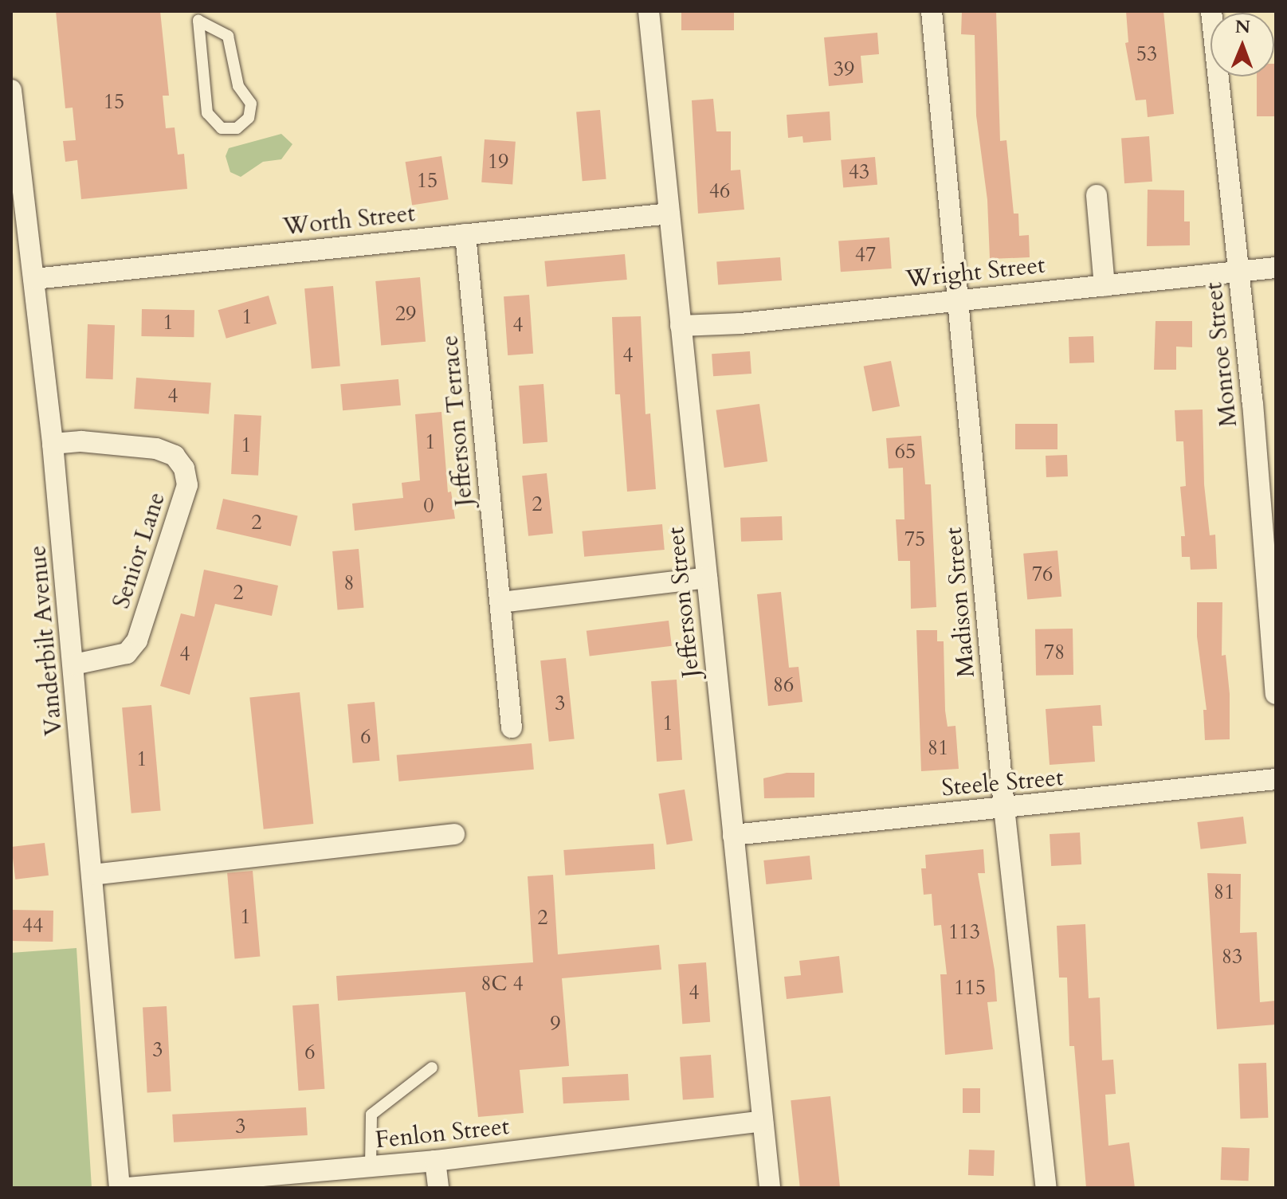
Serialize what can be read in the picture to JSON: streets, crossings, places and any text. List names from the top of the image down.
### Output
{
  "streets": {
    "street": [
      "Worth Street",
      "Wright Street",
      "Monroe Street",
      "Jefferson Terrace",
      "Senior Lane",
      "Jefferson Street",
      "Madison Street",
      "Vanderbilt Avenue",
      "Steele Street",
      "Fenlon Street"
    ]
  },
  "crossings": [
    ["Worth Street", "Jefferson Terrace"],
    ["Worth Street", "Jefferson Street"],
    ["Worth Street", "Vanderbilt Avenue"],
    ["Wright Street", "Monroe Street"],
    ["Wright Street", "Jefferson Street"],
    ["Wright Street", "Madison Street"],
    ["Senior Lane", "Vanderbilt Avenue"],
    ["Jefferson Street", "Steele Street"],
    ["Jefferson Street", "Fenlon Street"],
    ["Madison Street", "Steele Street"]
  ],
  "house_numbers": [
    "53",
    "39",
    "15",
    "19",
    "43",
    "15",
    "46",
    "47",
    "29",
    "1",
    "1",
    "4",
    "4",
    "4",
    "1",
    "1",
    "65",
    "2",
    "0",
    "2",
    "75",
    "76",
    "8",
    "2",
    "78",
    "4",
    "86",
    "3",
    "1",
    "6",
    "81",
    "1",
    "81",
    "1",
    "2",
    "44",
    "113",
    "83",
    "8C 4",
    "115",
    "4",
    "9",
    "3",
    "6",
    "3"
  ],
  "north": "top"
}
